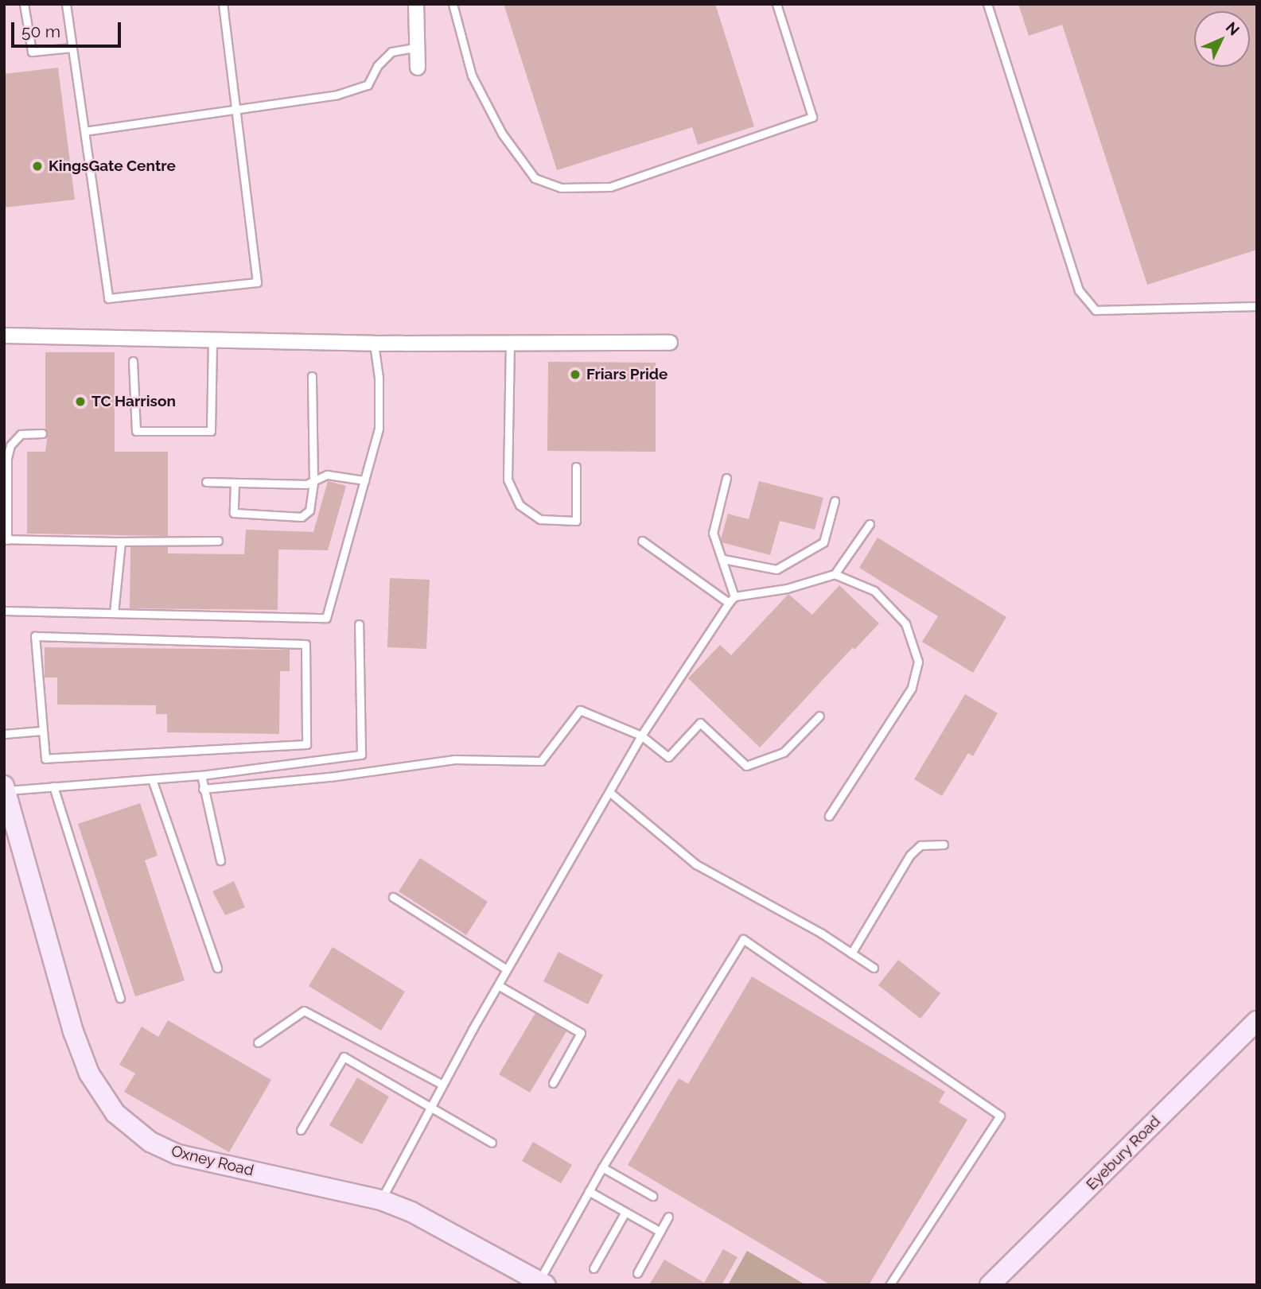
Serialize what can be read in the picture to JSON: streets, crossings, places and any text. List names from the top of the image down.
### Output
{
  "streets": {
    "street": ["Eyebury Road", "Oxney Road"]
  },
  "places": ["KingsGate Centre", "Friars Pride", "TC Harrison"],
  "scale_bar": "50 m",
  "north": "top right"
}
